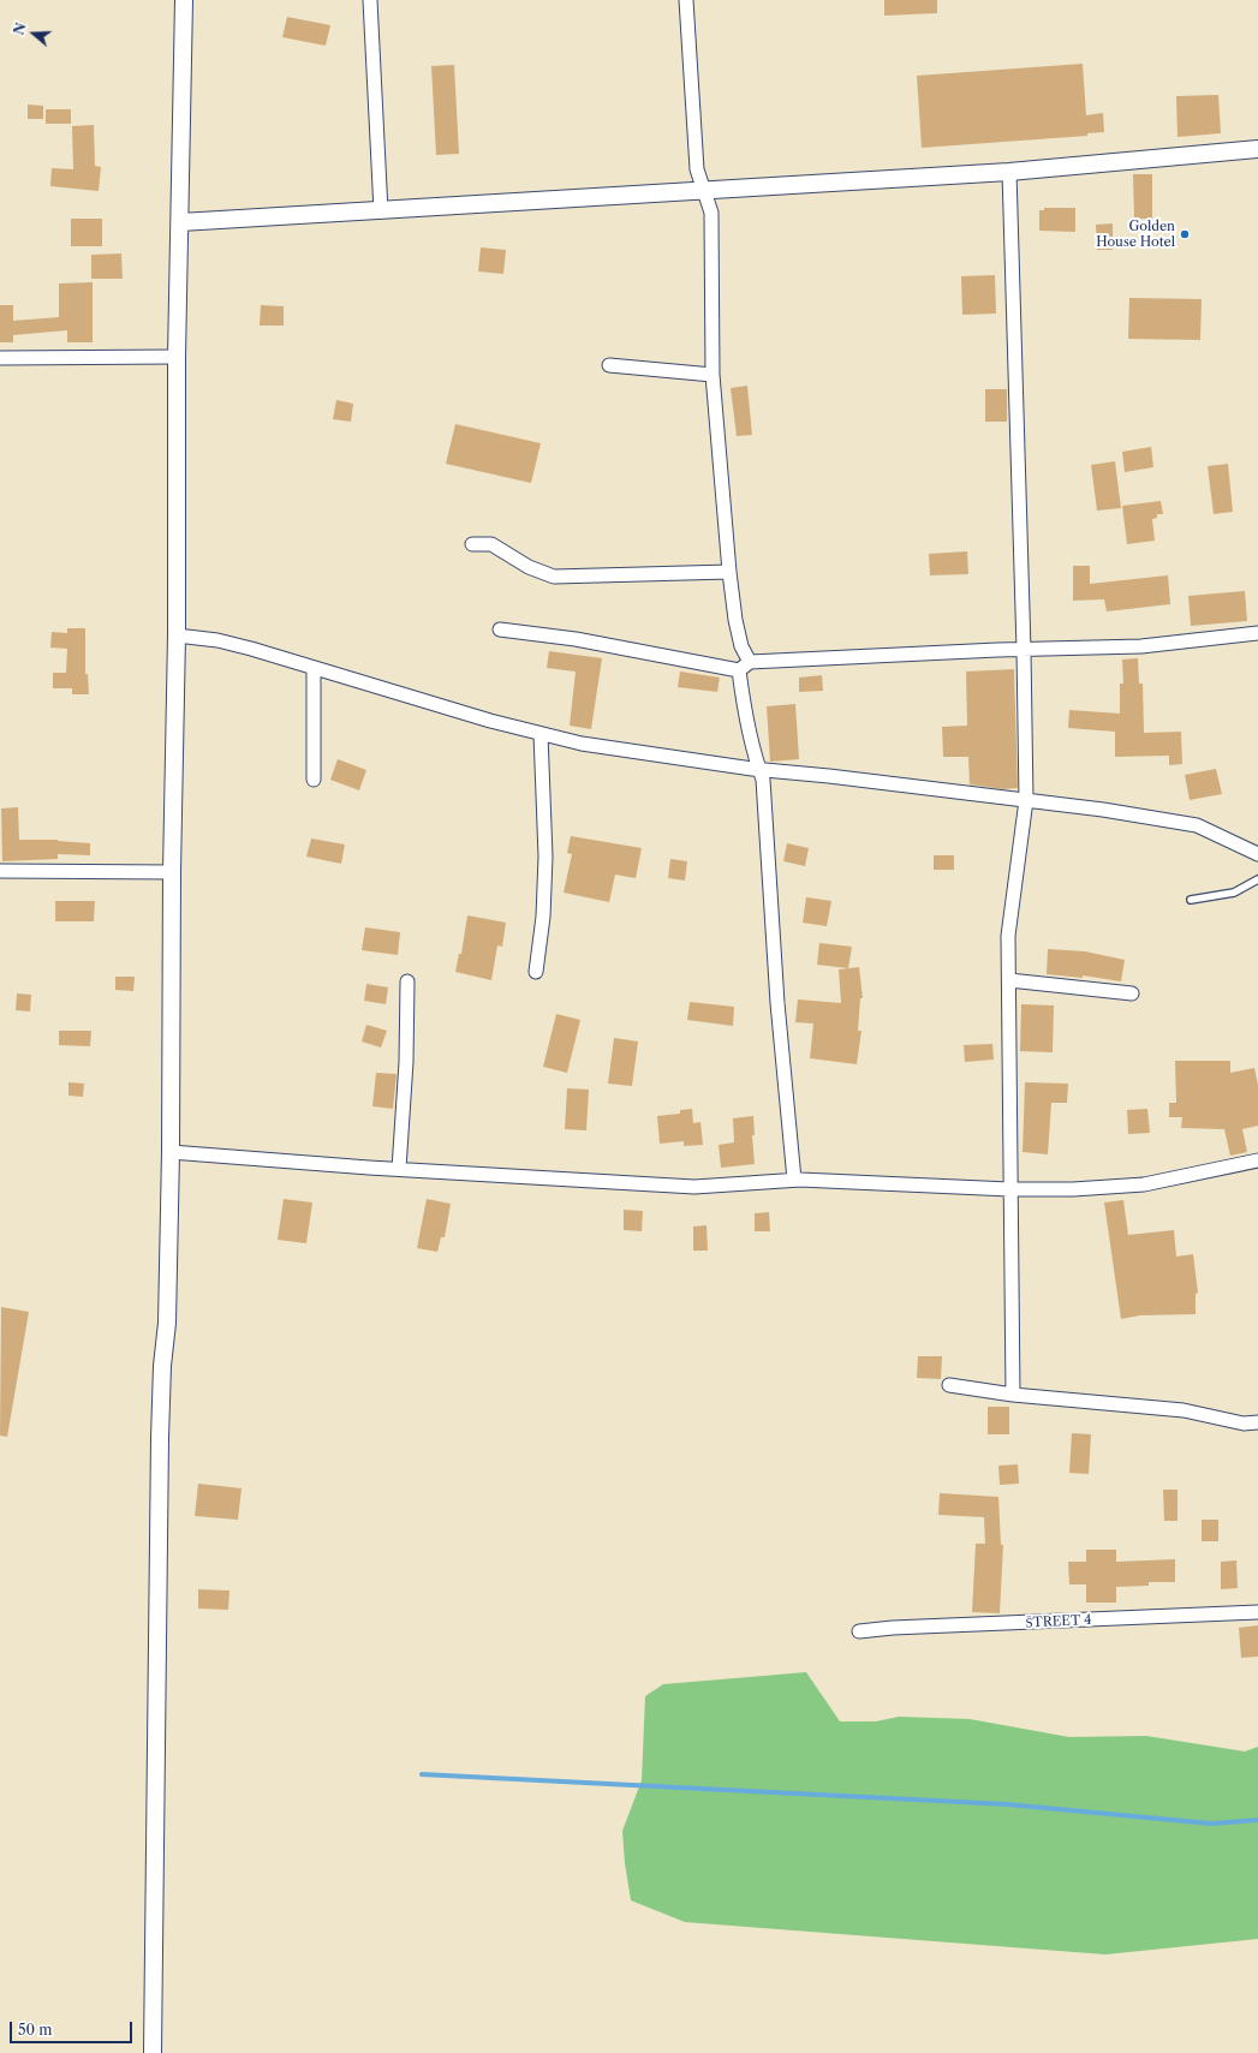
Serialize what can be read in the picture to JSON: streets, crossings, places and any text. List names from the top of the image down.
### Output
{
  "streets": {
    "street": ["S̄TREET 4"]
  },
  "places": ["Golden House Hotel"],
  "scale_bar": "50 m",
  "north": "left"
}
